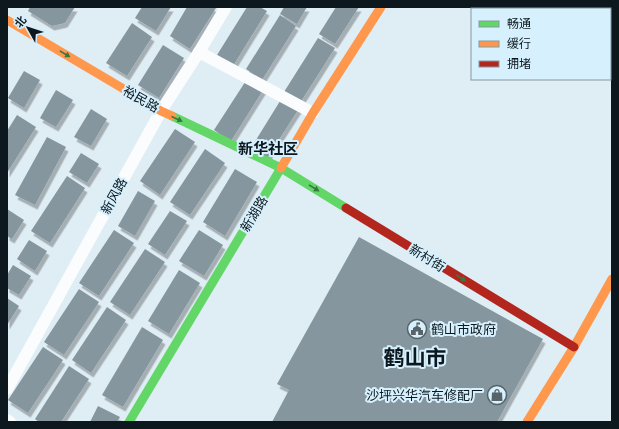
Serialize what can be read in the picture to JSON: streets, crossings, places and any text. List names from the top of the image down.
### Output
{
  "streets": {
    "street": [
      "裕民路",
      "新风路",
      "新湖路",
      "新村街"
    ]
  },
  "crossings": [
    ["裕民路", "新风路"],
    ["裕民路", "新湖路"],
    ["裕民路", "新村街"],
    ["新湖路", "新村街"]
  ],
  "one_way": ["新村街"],
  "districts": ["新华社区", "鹤山市"],
  "places": {
    "public building": ["鹤山市政府"],
    "shop": ["沙坪兴华汽车修配厂"]
  },
  "legend": ["畅通", "缓行", "拥堵"],
  "north": "top left"
}
